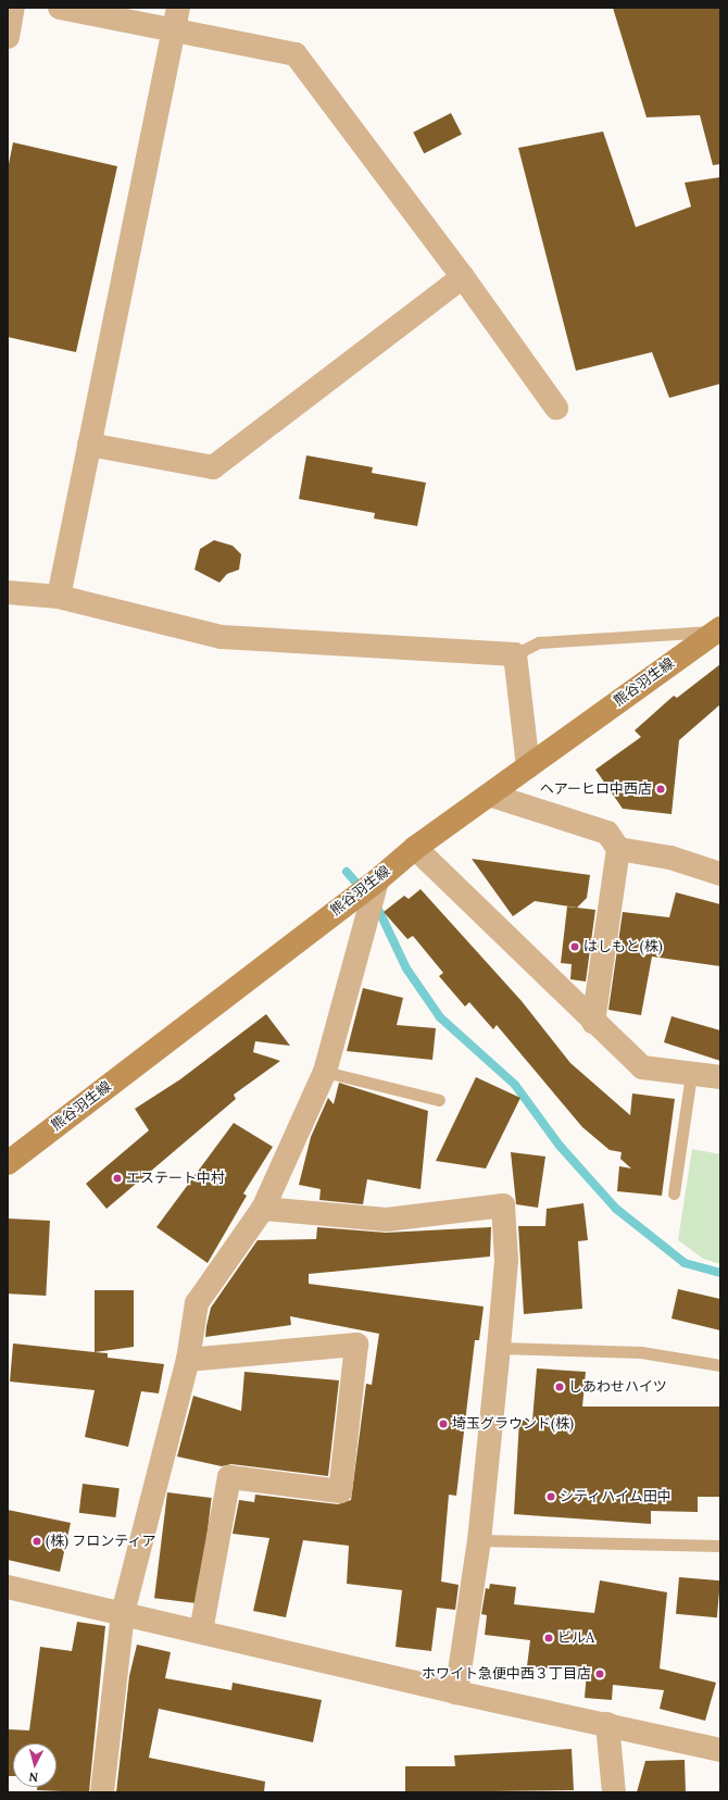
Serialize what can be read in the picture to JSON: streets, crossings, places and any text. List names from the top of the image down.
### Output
{
  "streets": {
    "main road": ["熊谷羽生線"]
  },
  "places": [
    "ヘアーヒロ中西店",
    "はしもと(株)",
    "エステート中村",
    "しあわせハイツ",
    "埼玉グラウンド(株)",
    "シティハイム田中",
    "(株) フロンティア",
    "ビルA",
    "ホワイト急便中西３丁目店"
  ],
  "north": "bottom"
}
